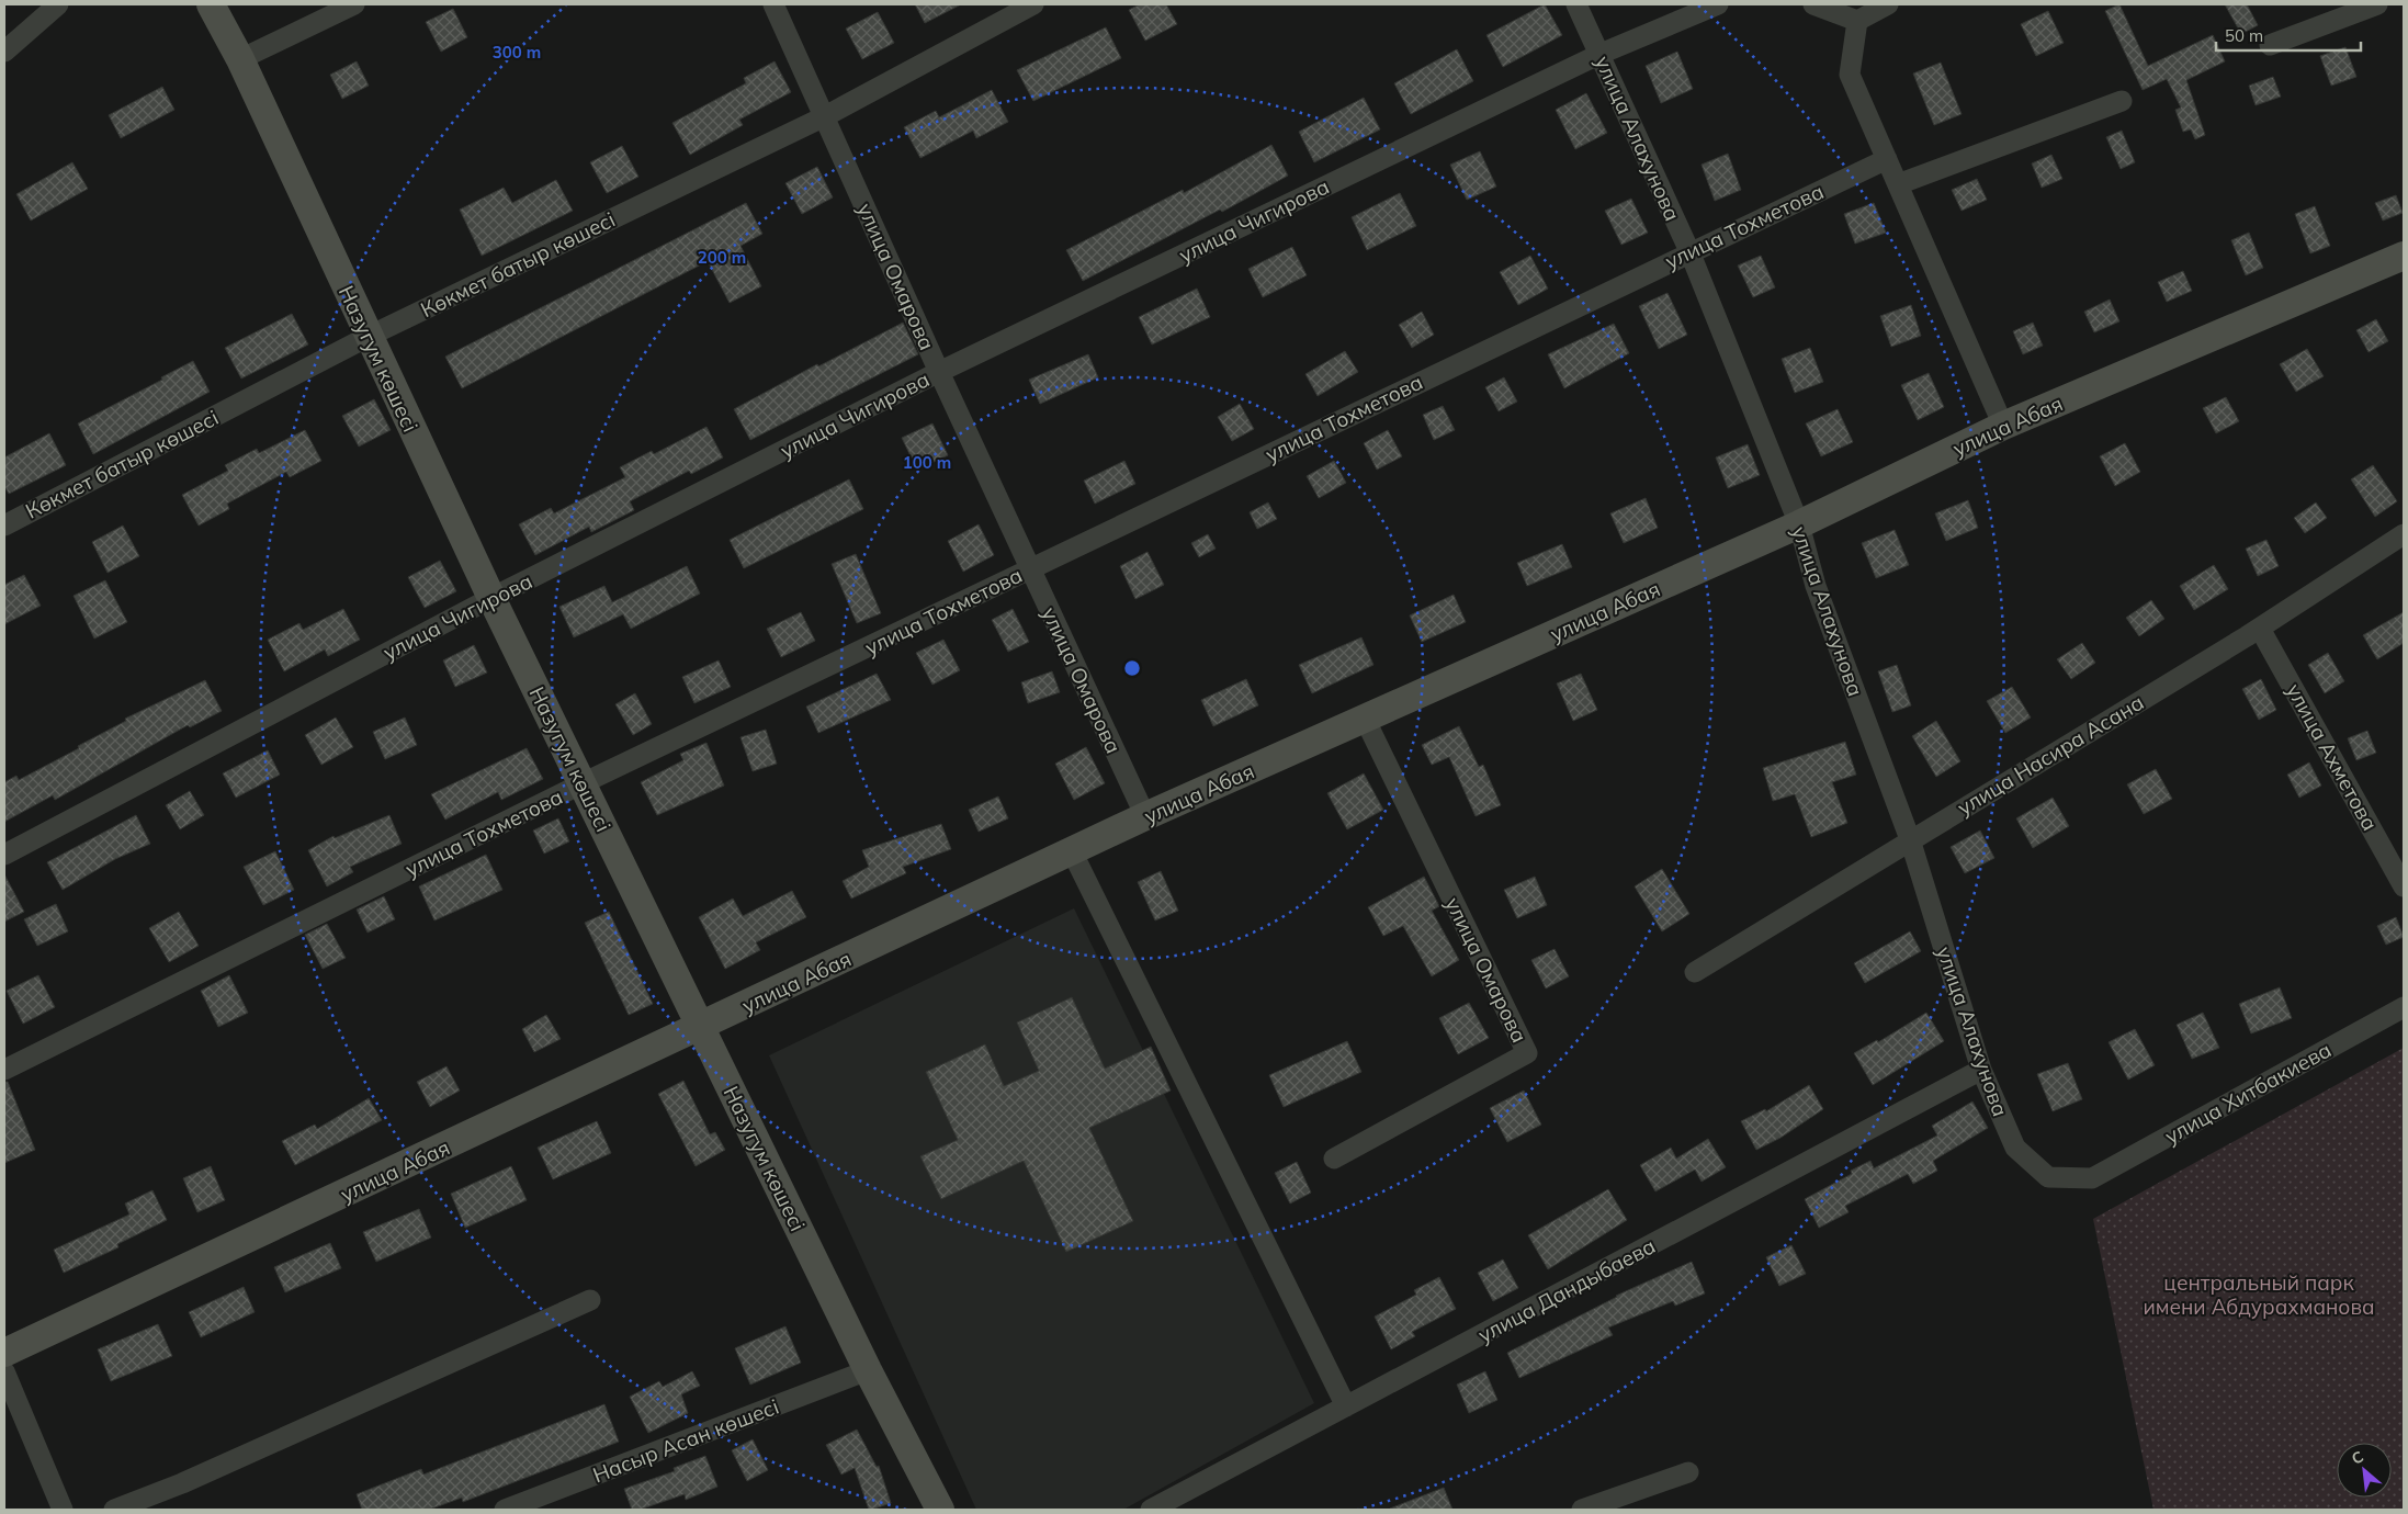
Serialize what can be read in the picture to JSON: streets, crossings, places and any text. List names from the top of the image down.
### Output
{
  "streets": {
    "street": [
      "улица Алахунова",
      "улица Чигирова",
      "улица Тохметова",
      "Көкмет батыр көшесі",
      "улица Омарова",
      "Назугум көшесі",
      "улица Абая",
      "улица Насира Асана",
      "улица Ахметова",
      "улица Хитбакиева",
      "улица Дандыбаева",
      "Насыр Асан көшесі"
    ]
  },
  "crossings": [
    ["улица Алахунова", "улица Чигирова"],
    ["улица Алахунова", "улица Тохметова"],
    ["улица Алахунова", "улица Абая"],
    ["улица Алахунова", "улица Насира Асана"],
    ["улица Алахунова", "улица Хитбакиева"],
    ["улица Алахунова", "улица Дандыбаева"],
    ["улица Чигирова", "улица Омарова"],
    ["улица Чигирова", "Назугум көшесі"],
    ["улица Тохметова", "улица Омарова"],
    ["улица Тохметова", "Назугум көшесі"],
    ["Көкмет батыр көшесі", "улица Омарова"],
    ["Көкмет батыр көшесі", "Назугум көшесі"],
    ["улица Омарова", "улица Абая"],
    ["Назугум көшесі", "улица Абая"],
    ["Назугум көшесі", "Насыр Асан көшесі"],
    ["улица Насира Асана", "улица Ахметова"]
  ],
  "parks": ["центральный парк имени Абдурахманова"],
  "scale_bar": "50 m",
  "north": "top left",
  "rings": ["300 m", "200 m", "100 m"]
}
